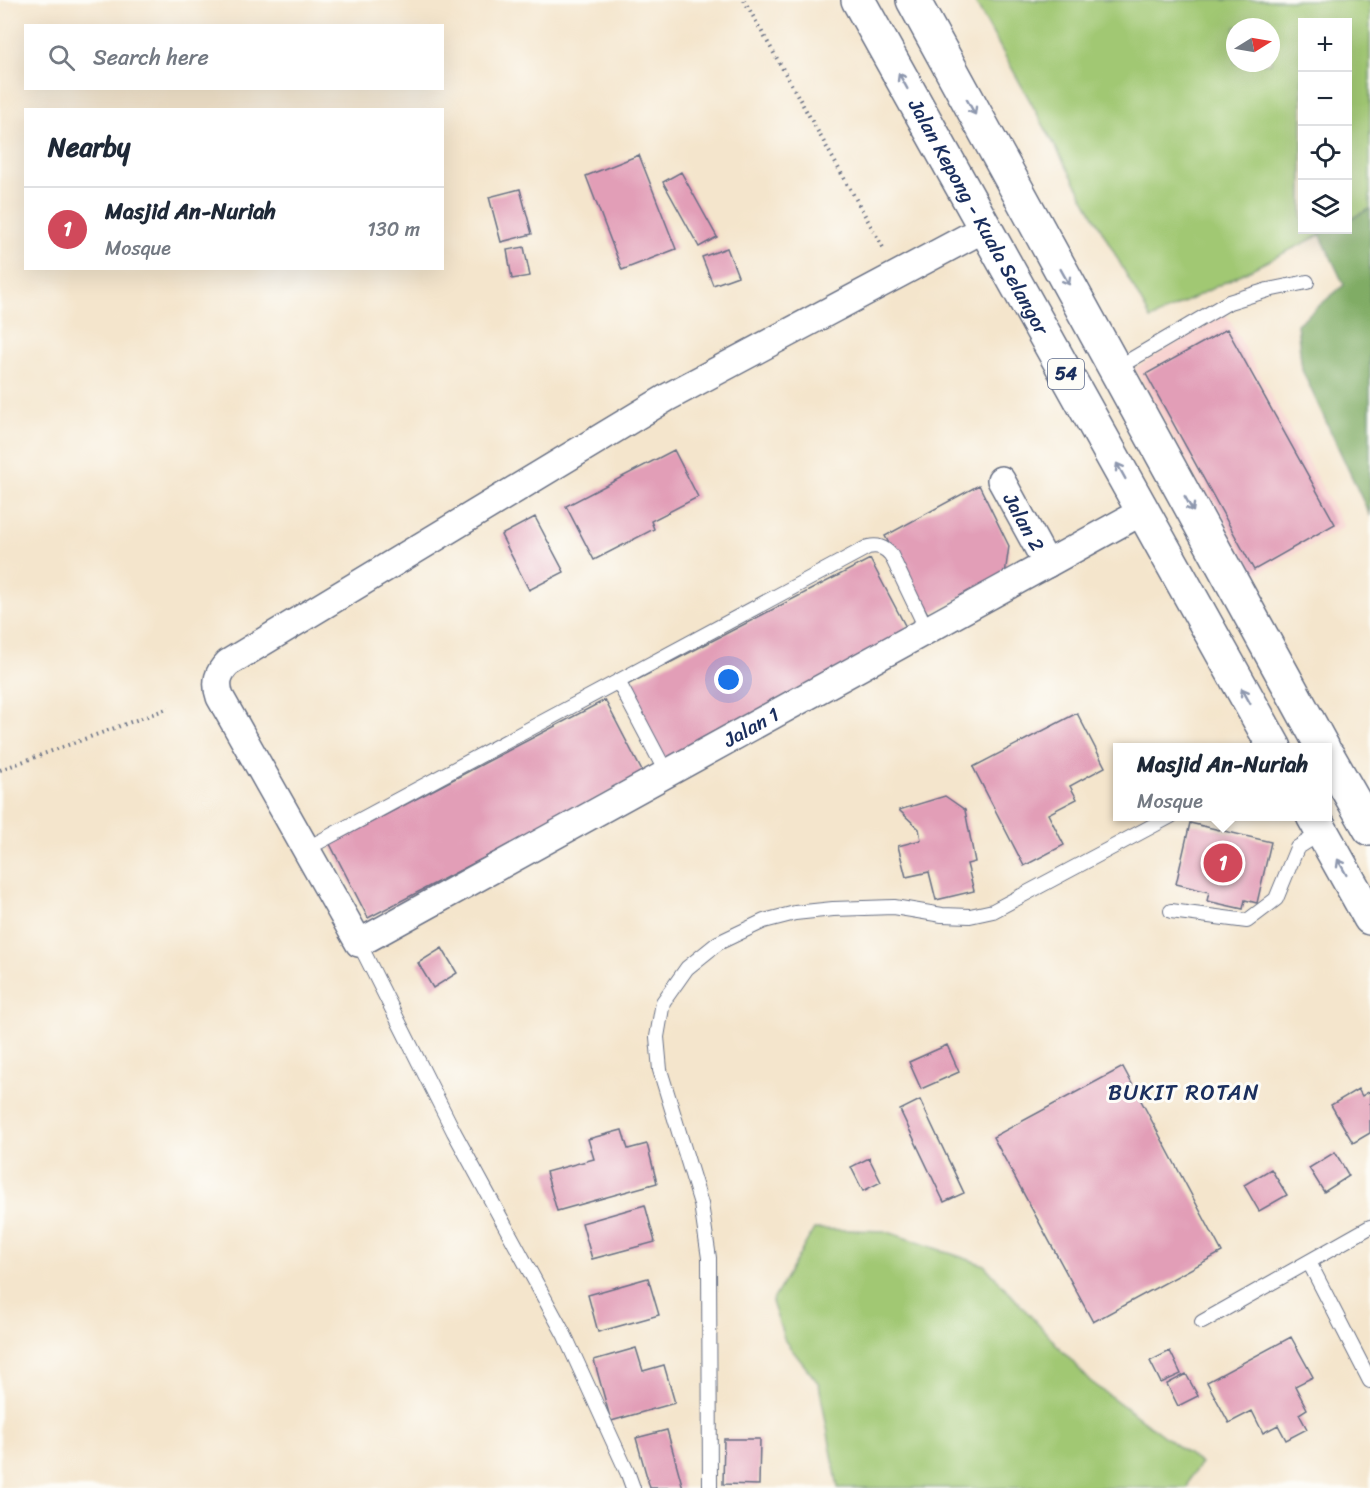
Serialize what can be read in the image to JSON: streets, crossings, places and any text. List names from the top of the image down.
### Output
{
  "streets": {
    "highway": ["Jalan Kepong - Kuala Selangor", "54"],
    "street": ["Jalan 2", "Jalan 1"]
  },
  "crossings": [
    ["Jalan Kepong - Kuala Selangor", "Jalan 1"],
    ["Jalan 2", "Jalan 1"]
  ],
  "districts": ["BUKIT ROTAN"],
  "north": "right",
  "page": {
    "map_buttons": ["+", "−"],
    "search": "Search here",
    "heading": "Nearby",
    "list": [
      {
        "mark": "1",
        "name": "Masjid An-Nuriah",
        "note": "Mosque",
        "value": "130 m"
      }
    ],
    "popup": ["Masjid An-Nuriah", "Mosque"],
    "pins": "1"
  }
}
